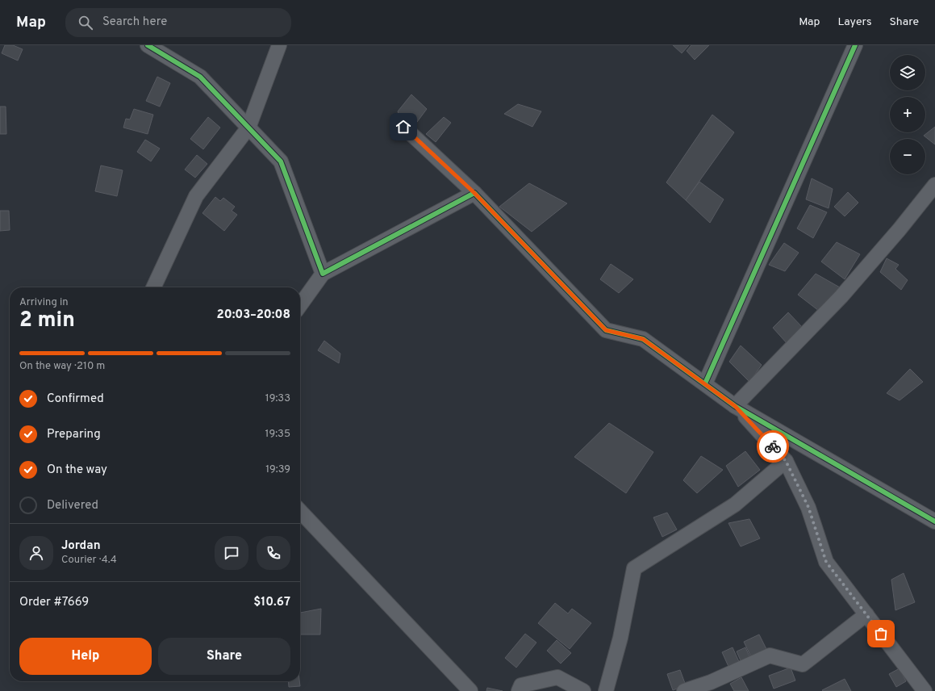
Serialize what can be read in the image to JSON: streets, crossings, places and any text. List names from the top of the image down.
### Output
{
  "page": {
    "header": "Map",
    "search": "Search here",
    "nav": ["Map", "Layers", "Share"],
    "map_buttons": ["+", "−"],
    "heading": ["2 min", "Arriving in", "20:03–20:08"],
    "panel": [
      "Jordan",
      "Courier · 4.4",
      "Order #7669",
      "$10.67"
    ],
    "bar": "On the way · 210 m",
    "list": [
      ["Confirmed", "19:33"],
      ["Preparing", "19:35"],
      ["On the way", "19:39"],
      "Delivered"
    ],
    "buttons": ["Help", "Share"]
  }
}
